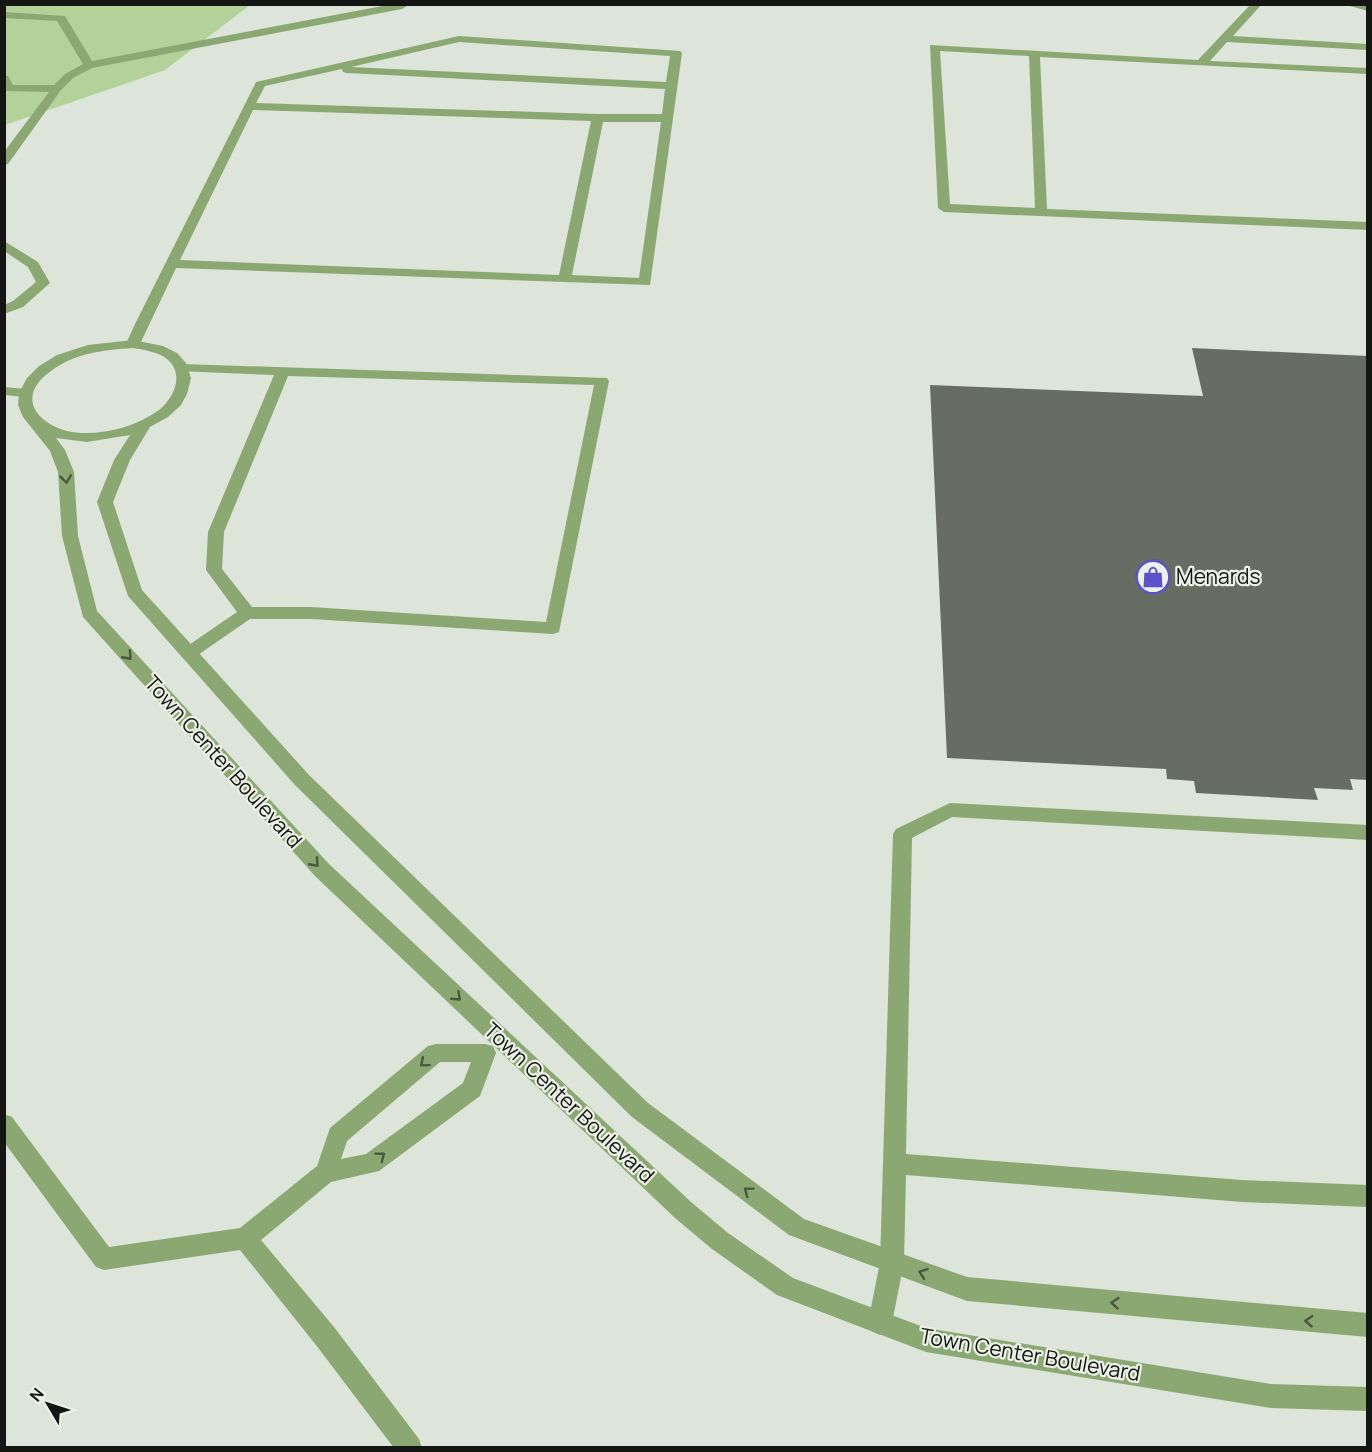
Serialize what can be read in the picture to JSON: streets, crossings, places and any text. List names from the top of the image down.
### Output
{
  "streets": {
    "street": ["Town Center Boulevard"]
  },
  "places": {
    "shop": ["Menards"]
  },
  "north": "top left"
}
